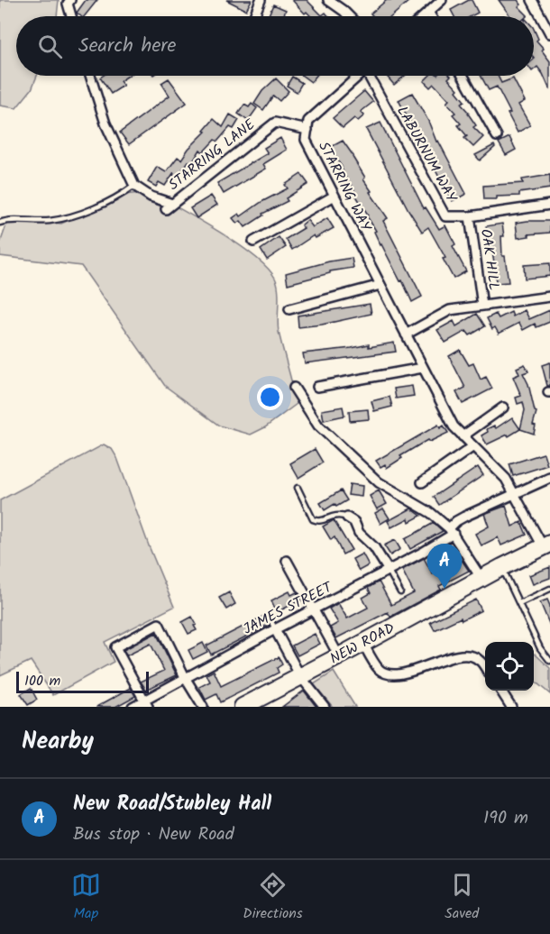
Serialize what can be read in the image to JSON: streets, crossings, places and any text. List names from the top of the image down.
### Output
{
  "streets": {
    "highway": ["NEW ROAD"],
    "street": [
      "LABURNUM WAY",
      "STARRING LANE",
      "STARRING WAY",
      "OAK HILL",
      "JAMES STREET"
    ]
  },
  "crossings": [
    ["LABURNUM WAY", "OAK HILL"],
    ["STARRING LANE", "STARRING WAY"],
    ["STARRING WAY", "JAMES STREET"],
    ["STARRING WAY", "NEW ROAD"]
  ],
  "scale_bar": "100 m",
  "page": {
    "search": "Search here",
    "pins": "A",
    "scale": "100 m",
    "heading": "Nearby",
    "list": [
      {
        "mark": "A",
        "name": "New Road/Stubley Hall",
        "note": "Bus stop · New Road",
        "value": "190 m"
      }
    ],
    "nav": ["Map", "Directions", "Saved"]
  }
}
